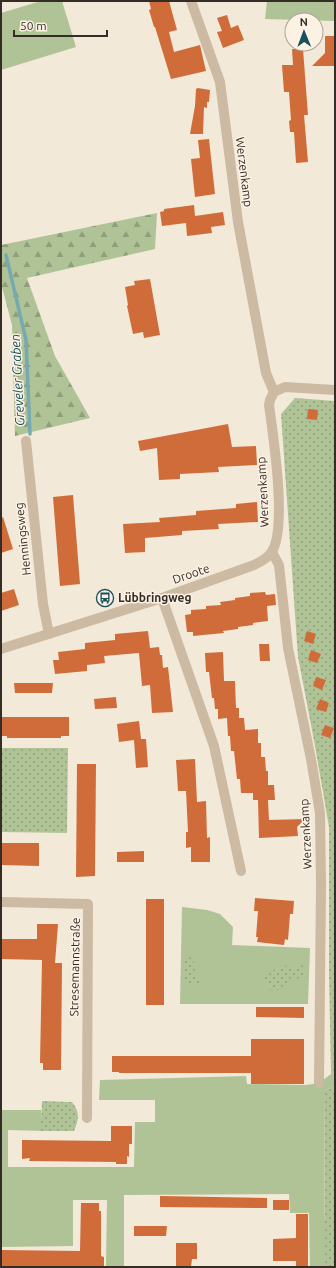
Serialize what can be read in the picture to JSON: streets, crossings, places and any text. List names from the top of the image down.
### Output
{
  "streets": {
    "street": [
      "Werzenkamp",
      "Henningsweg",
      "Droote",
      "Stresemannstraße"
    ]
  },
  "crossings": [
    ["Werzenkamp", "Droote"],
    ["Henningsweg", "Droote"]
  ],
  "water": ["Greveler Graben"],
  "places": {
    "bus stop": ["Lübbringweg"]
  },
  "scale_bar": "50 m",
  "north": "top"
}
